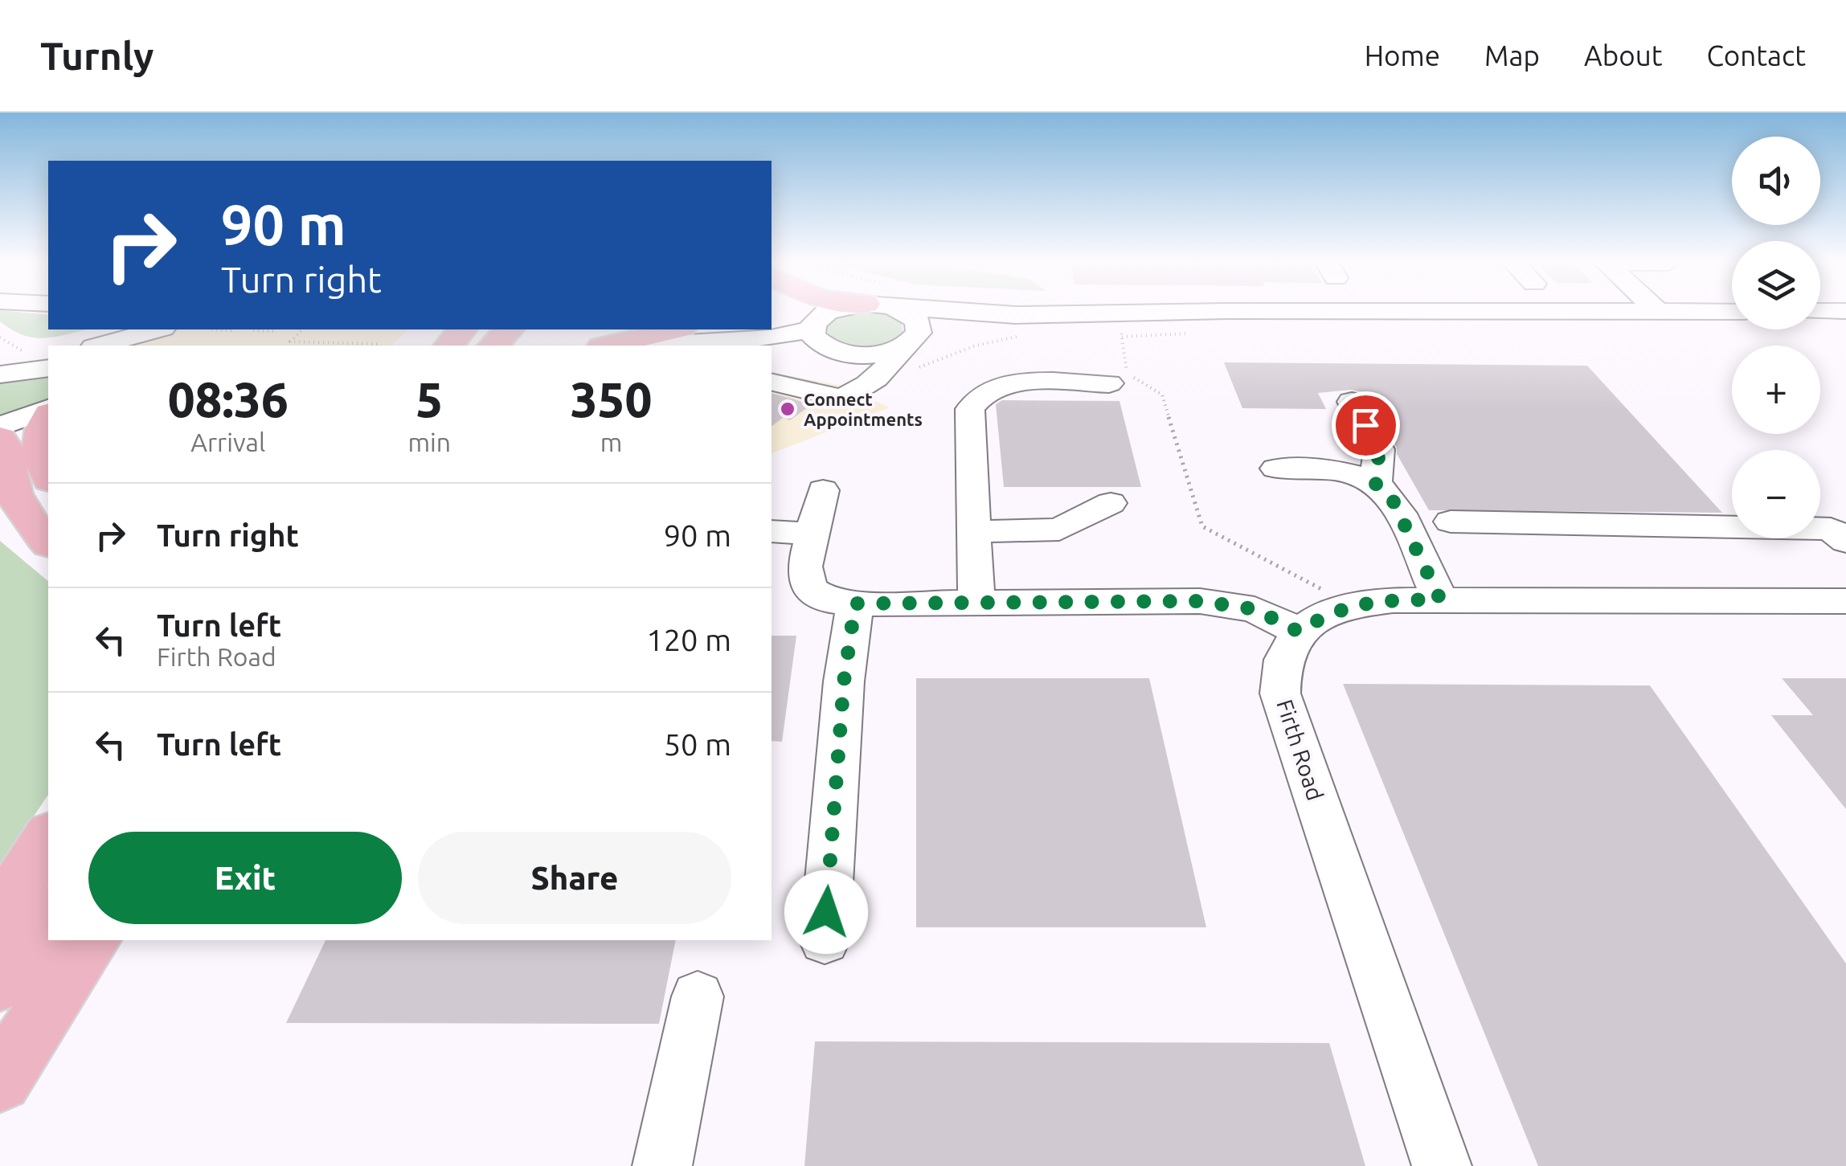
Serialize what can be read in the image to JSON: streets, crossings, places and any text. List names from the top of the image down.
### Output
{
  "streets": {
    "street": ["Firth Road"]
  },
  "places": ["Connect Appointments"],
  "page": {
    "header": "Turnly",
    "nav": [
      "Home",
      "Map",
      "About",
      "Contact"
    ],
    "map_buttons": ["+", "−"],
    "turn": ["90 m", "Turn right"],
    "eta": [
      "08:36",
      "Arrival",
      "5",
      "min",
      "350",
      "m"
    ],
    "list": [
      {
        "name": "Turn right",
        "value": "90 m"
      },
      {
        "name": "Turn left",
        "note": "Firth Road",
        "value": "120 m"
      },
      {
        "name": "Turn left",
        "value": "50 m"
      }
    ],
    "buttons": ["Exit", "Share"]
  }
}
